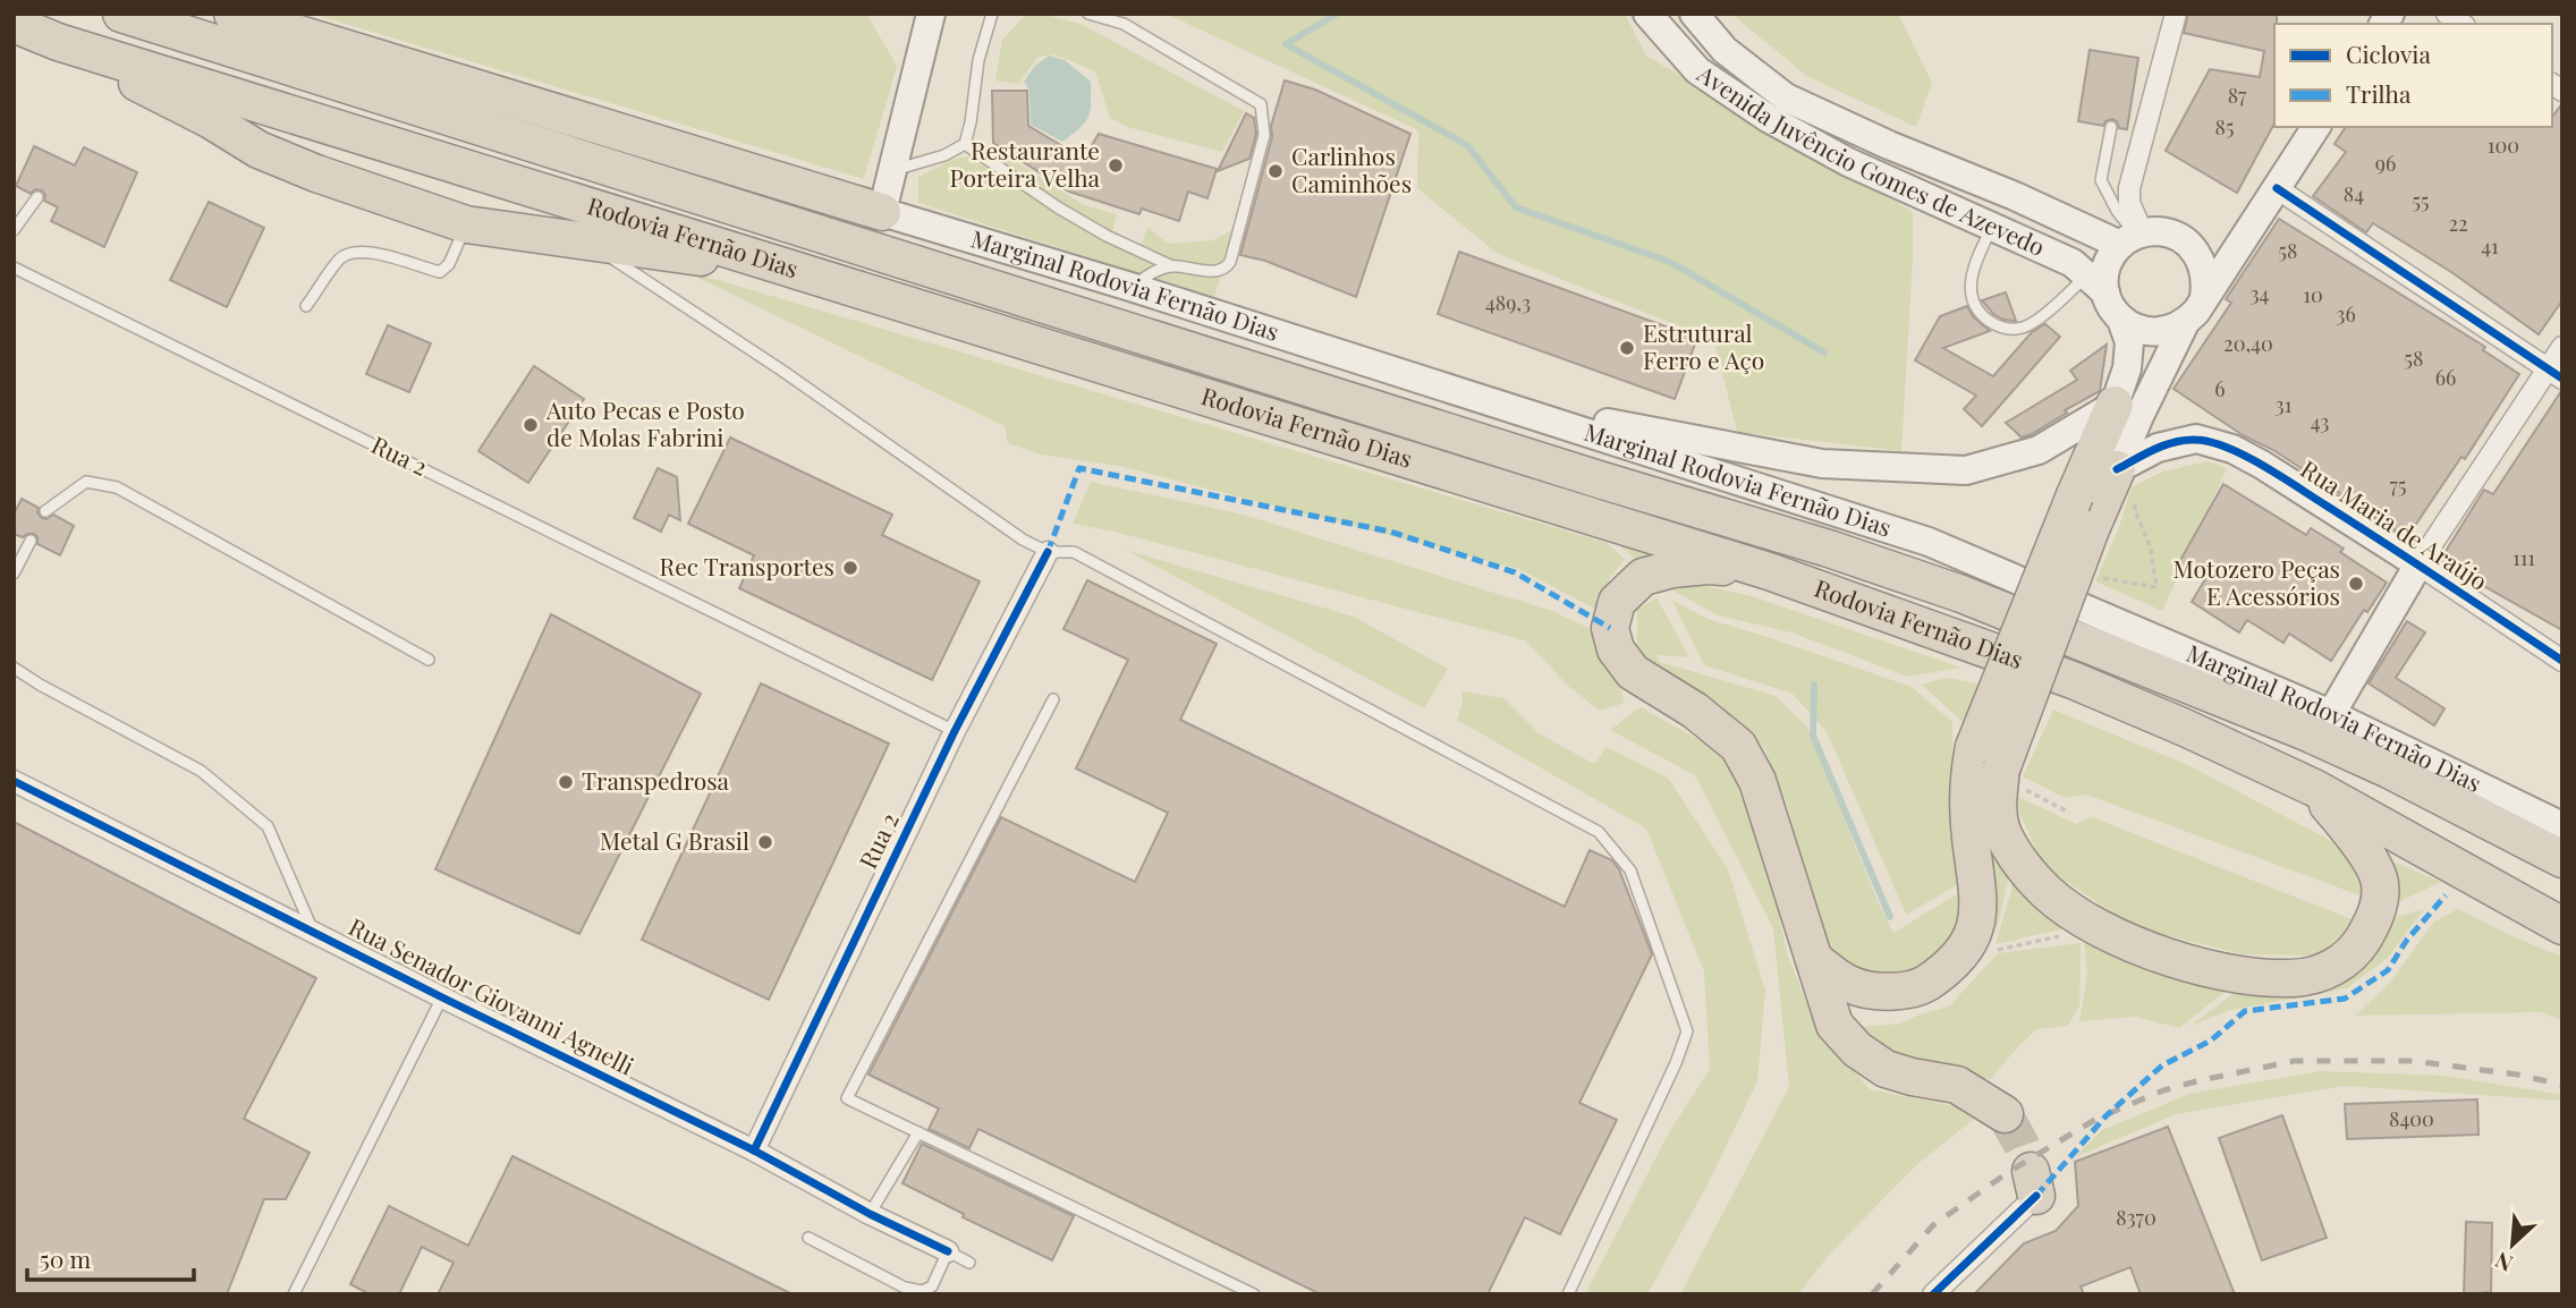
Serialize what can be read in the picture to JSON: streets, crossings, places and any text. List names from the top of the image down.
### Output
{
  "streets": {
    "highway": ["Rodovia Fernão Dias"],
    "main road": ["Avenida Juvêncio Gomes de Azevedo", "Marginal Rodovia Fernão Dias", "Rua Maria de Araújo"],
    "street": ["Rua 2", "Rua Senador Giovanni Agnelli"]
  },
  "crossings": [
    ["Rua 2", "Rua Senador Giovanni Agnelli"]
  ],
  "places": [
    "Restaurante Porteira Velha",
    "Carlinhos Caminhões",
    "Estrutural Ferro e Aço",
    "Auto Pecas e Posto de Molas Fabrini",
    "Rec Transportes",
    "Motozero Peças E Acessórios",
    "Transpedrosa",
    "Metal G Brasil"
  ],
  "house_numbers": [
    "87",
    "85",
    "100",
    "96",
    "84",
    "55",
    "22",
    "41",
    "58",
    "34",
    "10",
    "489,3",
    "36",
    "20,40",
    "58",
    "66",
    "6",
    "31",
    "43",
    "75",
    "111",
    "8400",
    "8370"
  ],
  "legend": ["Ciclovia", "Trilha"],
  "scale_bar": "50 m",
  "north": "bottom left"
}
